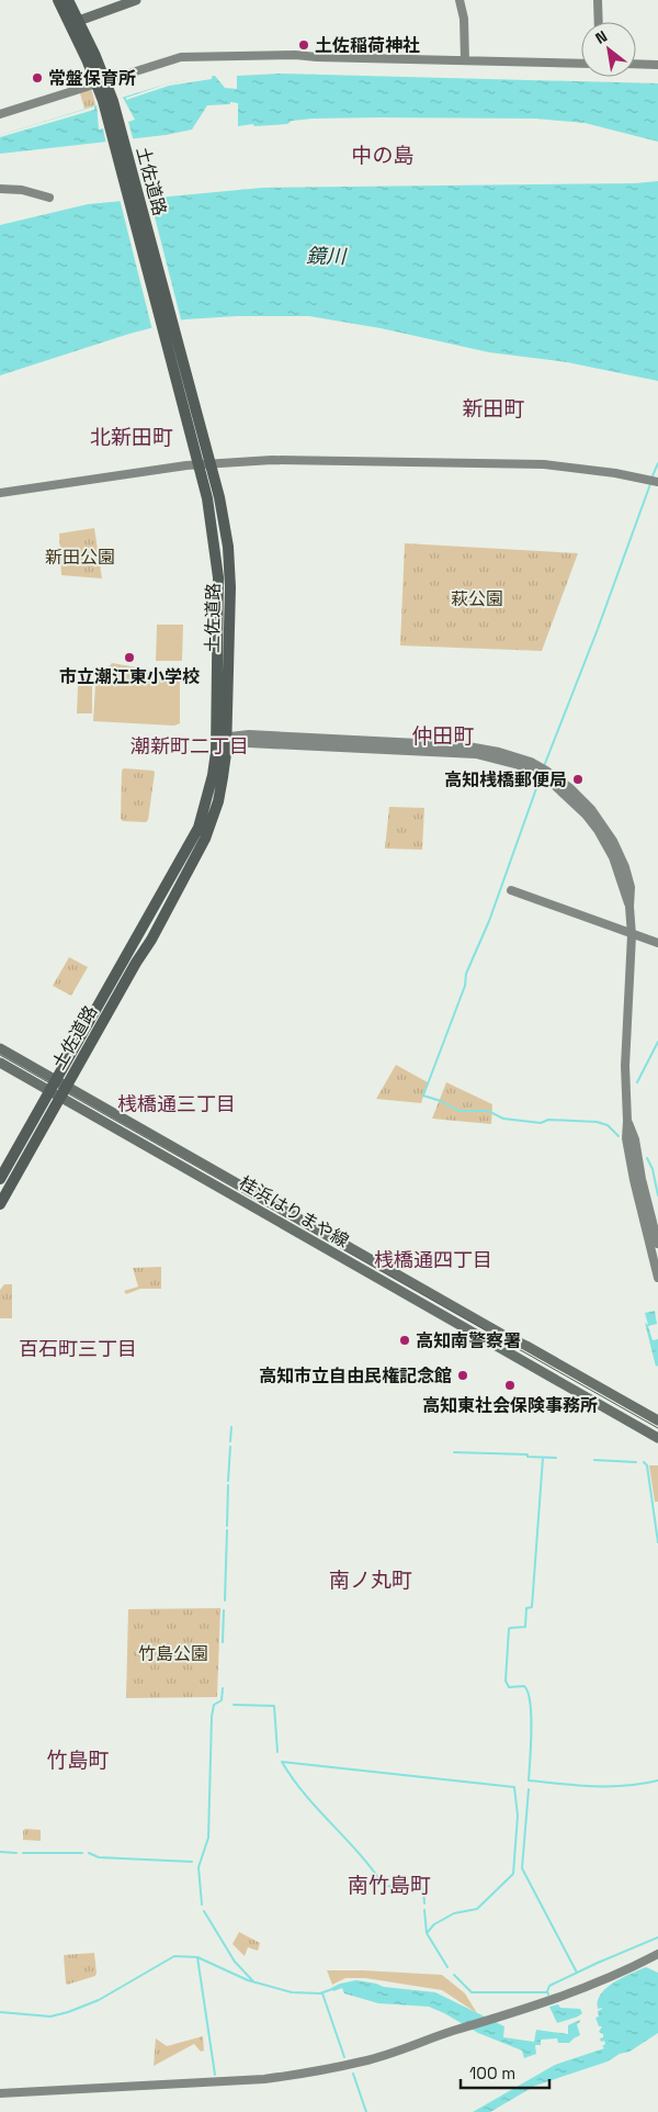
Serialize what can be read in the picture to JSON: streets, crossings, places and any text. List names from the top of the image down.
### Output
{
  "streets": {
    "highway": ["土佐道路"],
    "main road": ["桂浜はりまや線"]
  },
  "crossings": [
    ["土佐道路", "桂浜はりまや線"]
  ],
  "districts": [
    "中の島",
    "新田町",
    "北新田町",
    "仲田町",
    "潮新町二丁目",
    "桟橋通三丁目",
    "桟橋通四丁目",
    "百石町三丁目",
    "南ノ丸町",
    "竹島町",
    "南竹島町"
  ],
  "water": ["鏡川"],
  "parks": ["新田公園", "萩公園", "竹島公園"],
  "places": [
    "土佐稲荷神社",
    "常盤保育所",
    "市立潮江東小学校",
    "高知桟橋郵便局",
    "高知南警察署",
    "高知市立自由民権記念館",
    "高知東社会保険事務所"
  ],
  "scale_bar": "100 m",
  "north": "top left"
}
